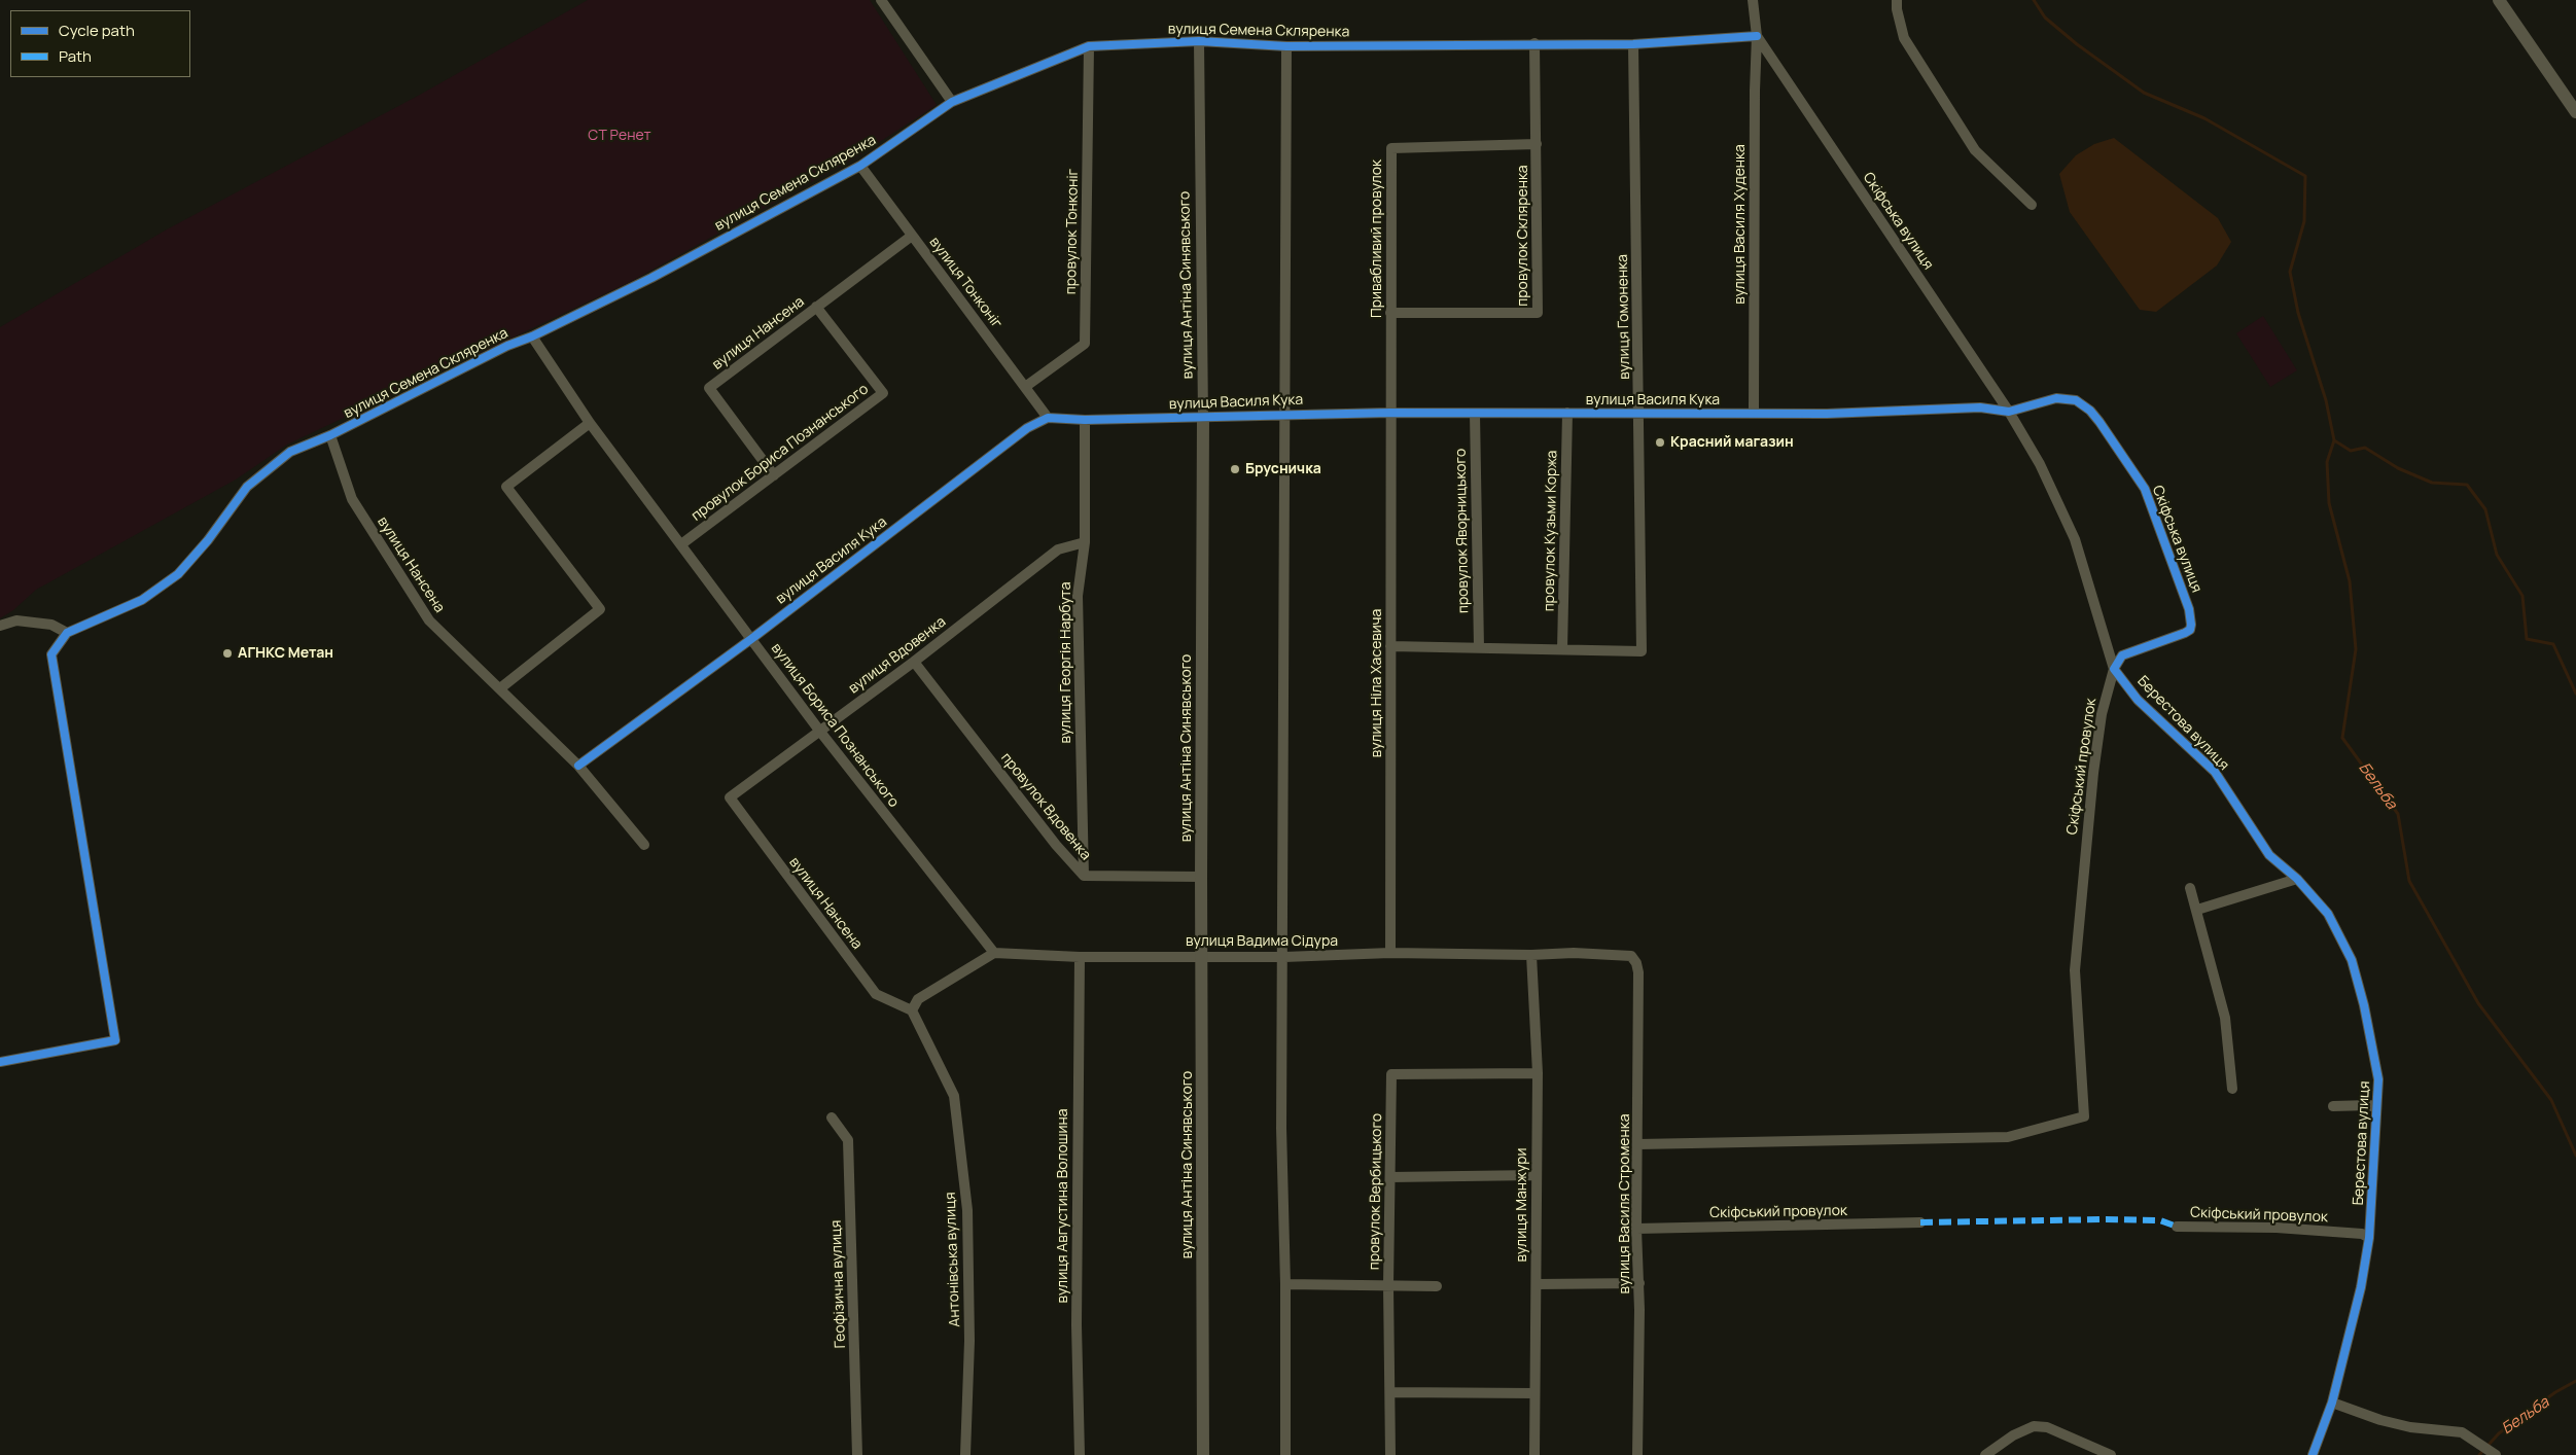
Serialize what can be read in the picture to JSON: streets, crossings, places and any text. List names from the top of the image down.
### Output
{
  "streets": {
    "street": [
      "вулиця Семена Скляренка",
      "Скіфська вулиця",
      "вулиця Василя Худенка",
      "провулок Тонконіг",
      "провулок Скляренка",
      "Привабливий провулок",
      "вулиця Тонконіг",
      "вулиця Антіна Синявського",
      "вулиця Гомоненка",
      "вулиця Нансена",
      "вулиця Василя Кука",
      "провулок Бориса Познанського",
      "провулок Яворницького",
      "провулок Кузьми Коржа",
      "вулиця Вдовенка",
      "вулиця Георгія Нарбута",
      "вулиця Ніла Хасевича",
      "Берестова вулиця",
      "вулиця Бориса Познанського",
      "Скіфський провулок",
      "провулок Вдовенка",
      "вулиця Вадима Сідура",
      "провулок Вербицького",
      "вулиця Василя Строменка",
      "вулиця Манжури",
      "вулиця Августина Волошина",
      "Антонівська вулиця",
      "Геофізична вулиця"
    ]
  },
  "crossings": [
    ["вулиця Семена Скляренка", "Скіфська вулиця"],
    ["вулиця Семена Скляренка", "вулиця Василя Худенка"],
    ["вулиця Семена Скляренка", "провулок Тонконіг"],
    ["вулиця Семена Скляренка", "провулок Скляренка"],
    ["вулиця Семена Скляренка", "вулиця Тонконіг"],
    ["вулиця Семена Скляренка", "вулиця Антіна Синявського"],
    ["вулиця Семена Скляренка", "вулиця Гомоненка"],
    ["вулиця Семена Скляренка", "вулиця Нансена"],
    ["вулиця Семена Скляренка", "вулиця Бориса Познанського"],
    ["Скіфська вулиця", "вулиця Василя Худенка"],
    ["Скіфська вулиця", "вулиця Василя Кука"],
    ["Скіфська вулиця", "Берестова вулиця"],
    ["Скіфська вулиця", "Скіфський провулок"],
    ["вулиця Василя Худенка", "вулиця Василя Кука"],
    ["провулок Тонконіг", "вулиця Тонконіг"],
    ["провулок Скляренка", "Привабливий провулок"],
    ["Привабливий провулок", "вулиця Василя Кука"],
    ["Привабливий провулок", "вулиця Ніла Хасевича"],
    ["вулиця Тонконіг", "вулиця Нансена"],
    ["вулиця Тонконіг", "вулиця Василя Кука"],
    ["вулиця Антіна Синявського", "вулиця Василя Кука"],
    ["вулиця Антіна Синявського", "провулок Вдовенка"],
    ["вулиця Антіна Синявського", "вулиця Вадима Сідура"],
    ["вулиця Гомоненка", "вулиця Василя Кука"],
    ["вулиця Гомоненка", "провулок Кузьми Коржа"],
    ["вулиця Нансена", "вулиця Василя Кука"],
    ["вулиця Нансена", "провулок Бориса Познанського"],
    ["вулиця Нансена", "вулиця Вдовенка"],
    ["вулиця Нансена", "Антонівська вулиця"],
    ["вулиця Василя Кука", "провулок Яворницького"],
    ["вулиця Василя Кука", "провулок Кузьми Коржа"],
    ["вулиця Василя Кука", "вулиця Георгія Нарбута"],
    ["вулиця Василя Кука", "вулиця Ніла Хасевича"],
    ["вулиця Василя Кука", "вулиця Бориса Познанського"],
    ["провулок Бориса Познанського", "вулиця Бориса Познанського"],
    ["вулиця Вдовенка", "вулиця Георгія Нарбута"],
    ["вулиця Вдовенка", "вулиця Бориса Познанського"],
    ["вулиця Вдовенка", "провулок Вдовенка"],
    ["вулиця Георгія Нарбута", "провулок Вдовенка"],
    ["вулиця Ніла Хасевича", "вулиця Вадима Сідура"],
    ["Берестова вулиця", "Скіфський провулок"],
    ["вулиця Бориса Познанського", "вулиця Вадима Сідура"],
    ["Скіфський провулок", "вулиця Василя Строменка"],
    ["вулиця Вадима Сідура", "вулиця Василя Строменка"],
    ["вулиця Вадима Сідура", "вулиця Манжури"],
    ["вулиця Вадима Сідура", "вулиця Августина Волошина"],
    ["провулок Вербицького", "вулиця Манжури"]
  ],
  "water": ["Бельба"],
  "parks": ["СТ Ренет"],
  "places": ["Красний магазин", "Брусничка", "АГНКС Метан"],
  "legend": ["Cycle path", "Path"]
}
